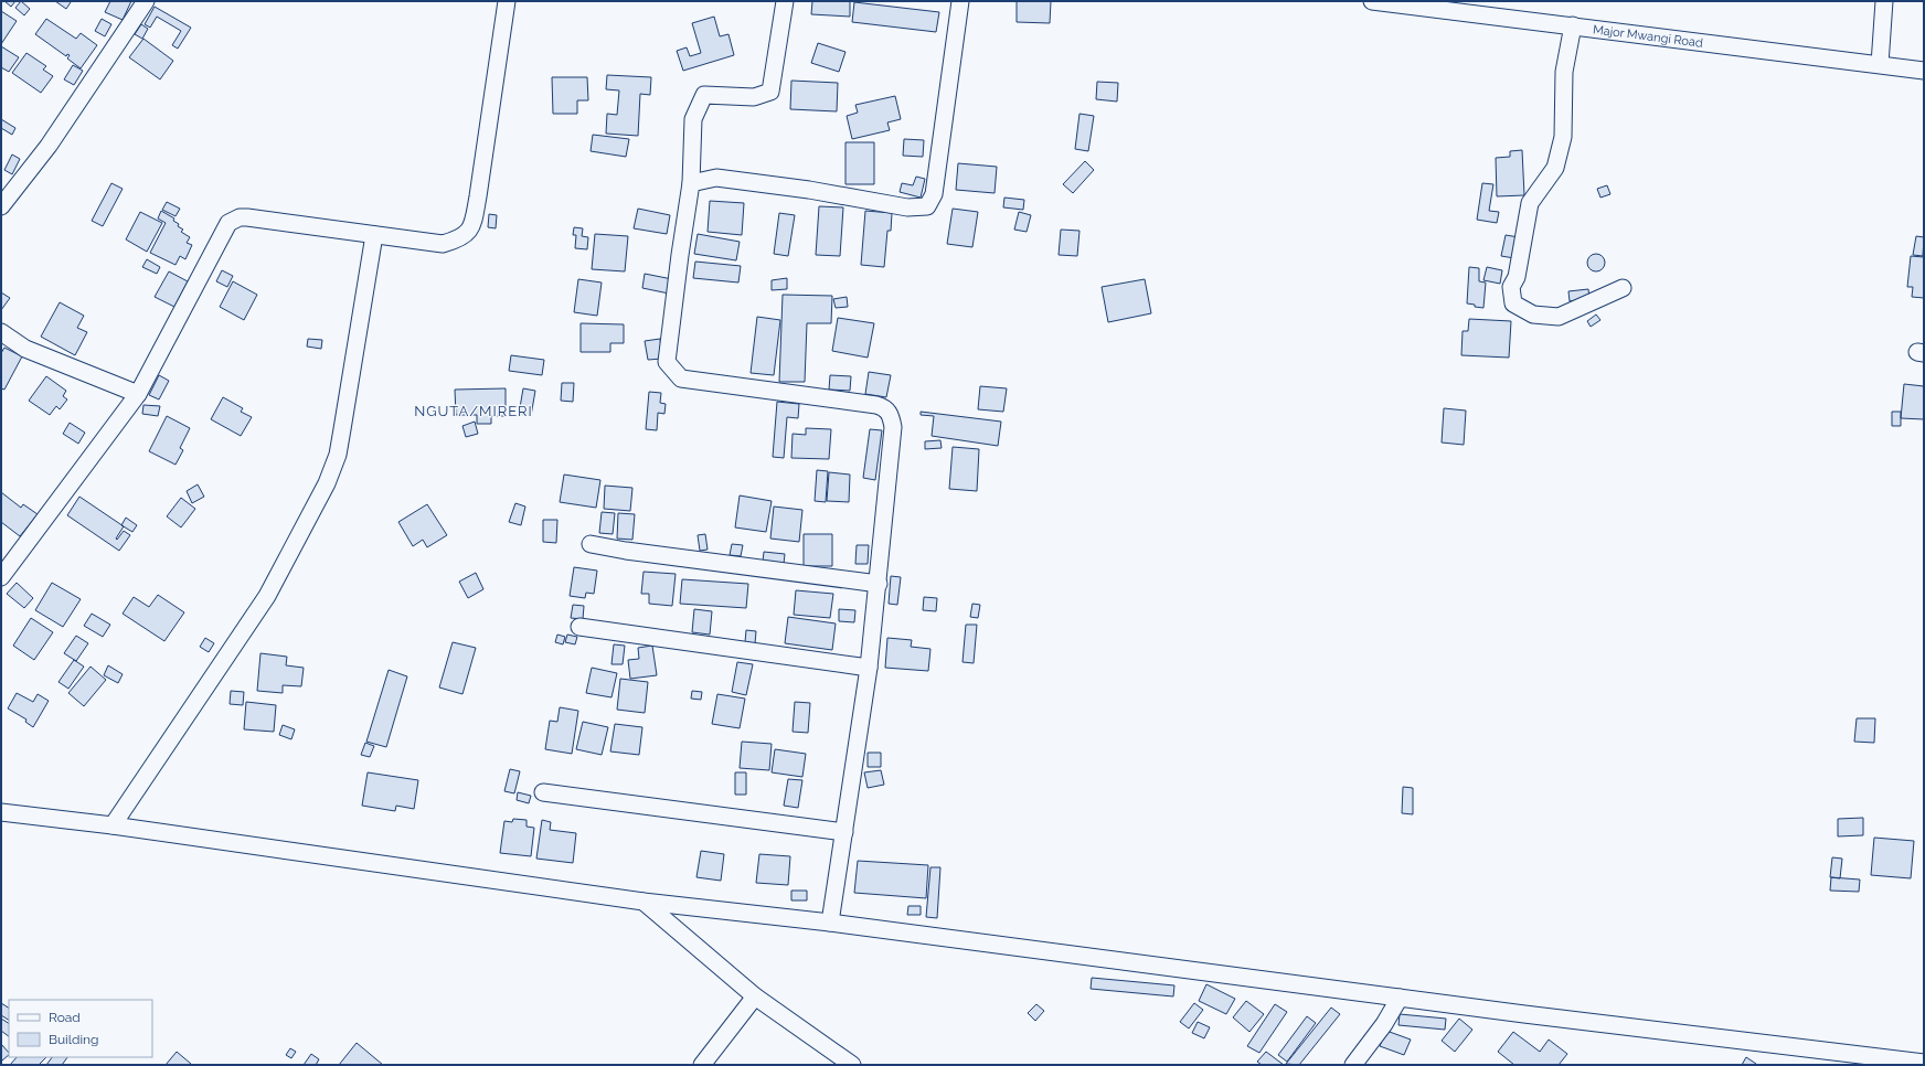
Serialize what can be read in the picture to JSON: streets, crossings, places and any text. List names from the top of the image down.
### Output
{
  "streets": {
    "street": ["Major Mwangi Road"]
  },
  "districts": ["NGUTA/MIRERI"],
  "legend": ["Road", "Building"]
}
